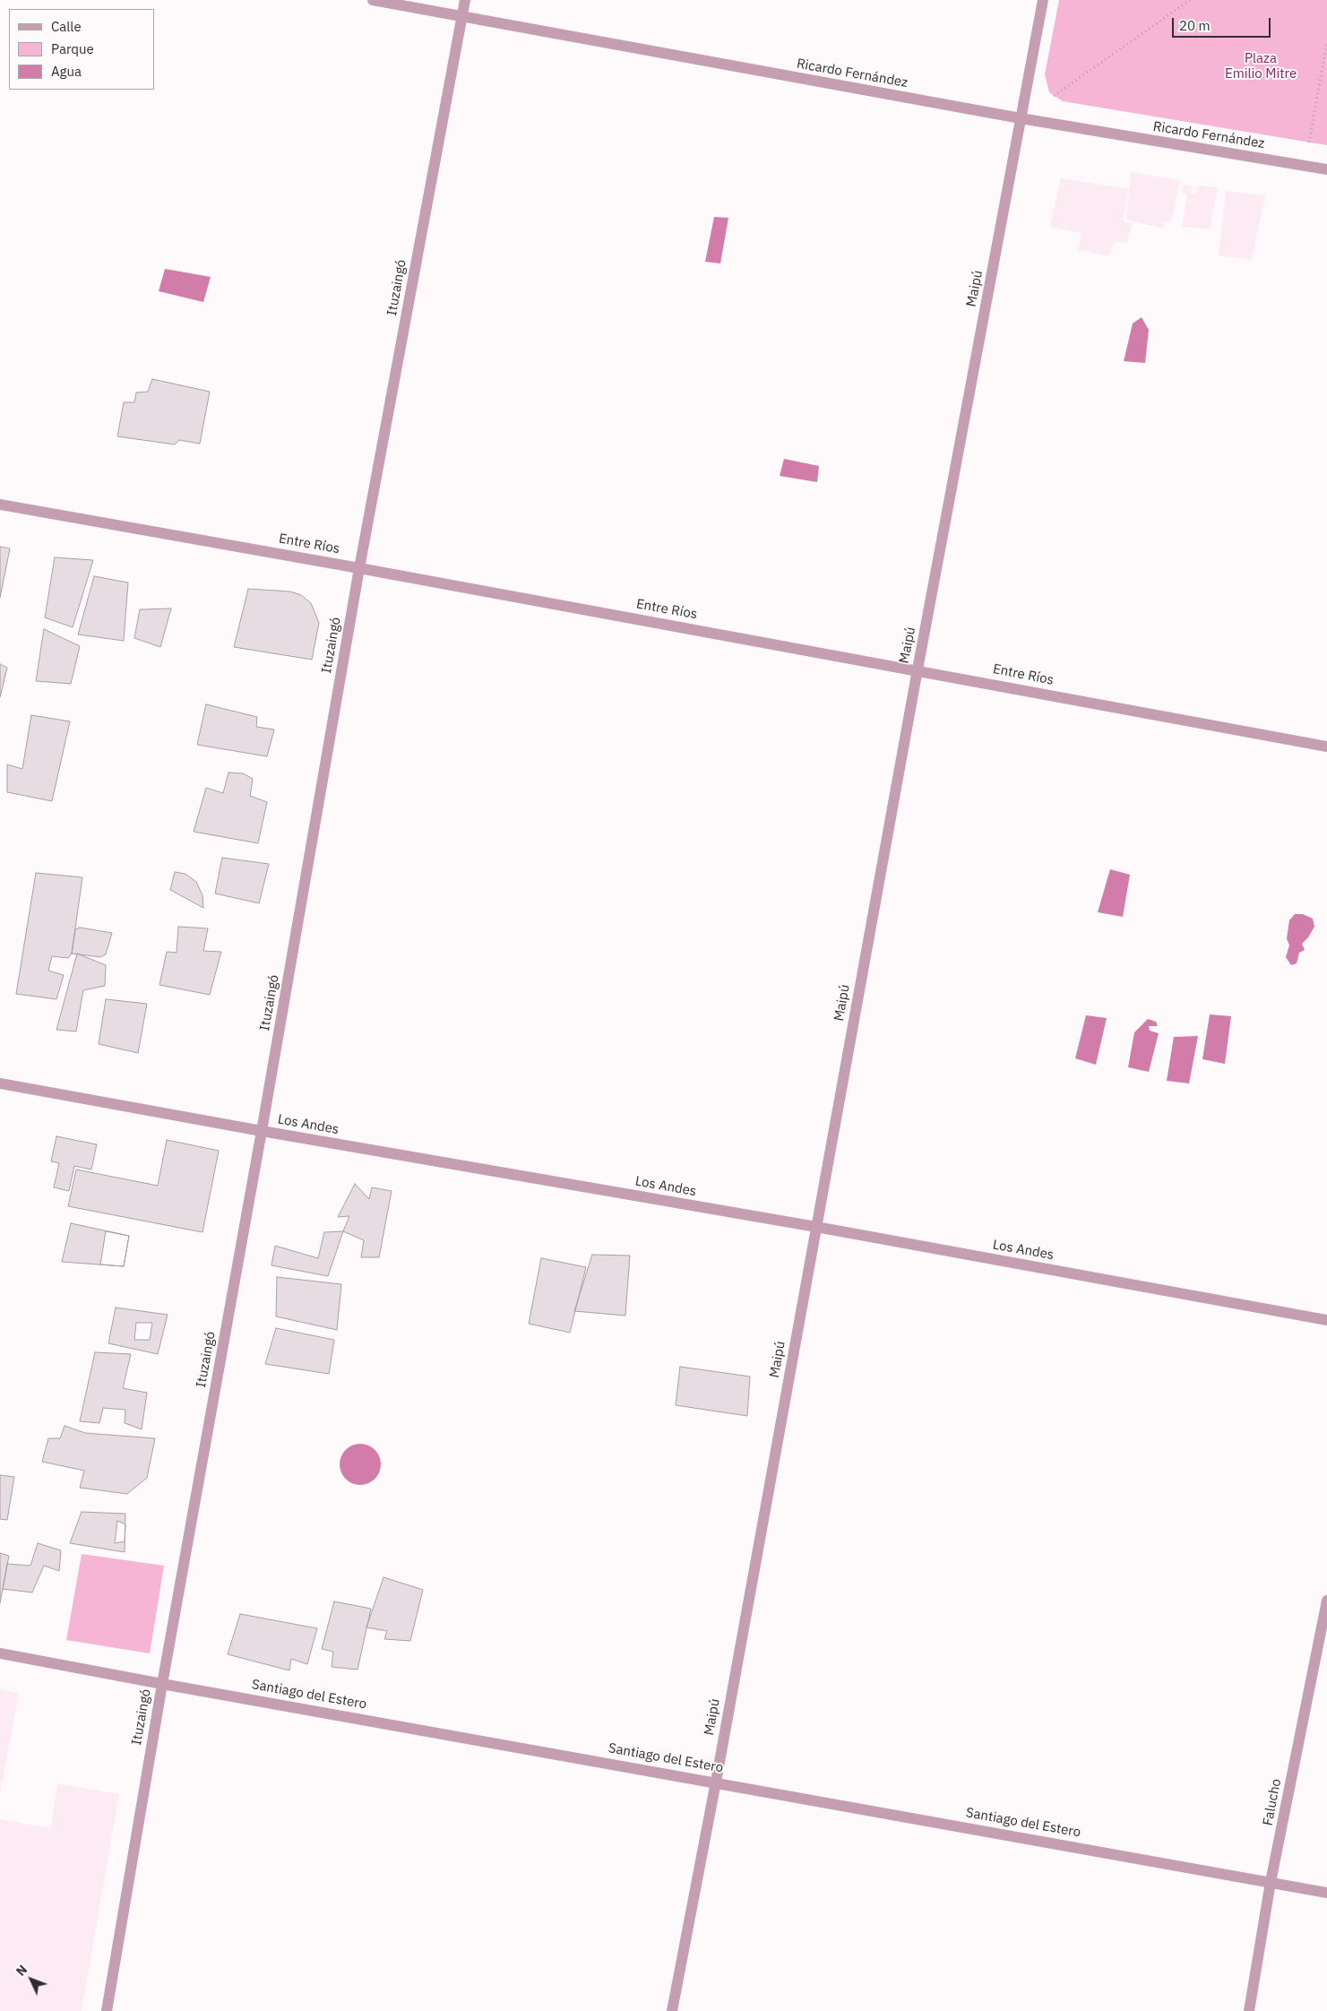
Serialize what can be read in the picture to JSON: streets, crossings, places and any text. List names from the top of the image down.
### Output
{
  "streets": {
    "street": [
      "Ricardo Fernández",
      "Ituzaingó",
      "Maipú",
      "Entre Ríos",
      "Los Andes",
      "Santiago del Estero",
      "Falucho"
    ]
  },
  "crossings": [
    ["Ricardo Fernández", "Ituzaingó"],
    ["Ricardo Fernández", "Maipú"],
    ["Ituzaingó", "Entre Ríos"],
    ["Ituzaingó", "Los Andes"],
    ["Ituzaingó", "Santiago del Estero"],
    ["Maipú", "Entre Ríos"],
    ["Maipú", "Los Andes"],
    ["Maipú", "Santiago del Estero"],
    ["Santiago del Estero", "Falucho"]
  ],
  "parks": ["Plaza Emilio Mitre"],
  "legend": ["Calle", "Parque", "Agua"],
  "scale_bar": "20 m",
  "north": "top left"
}
